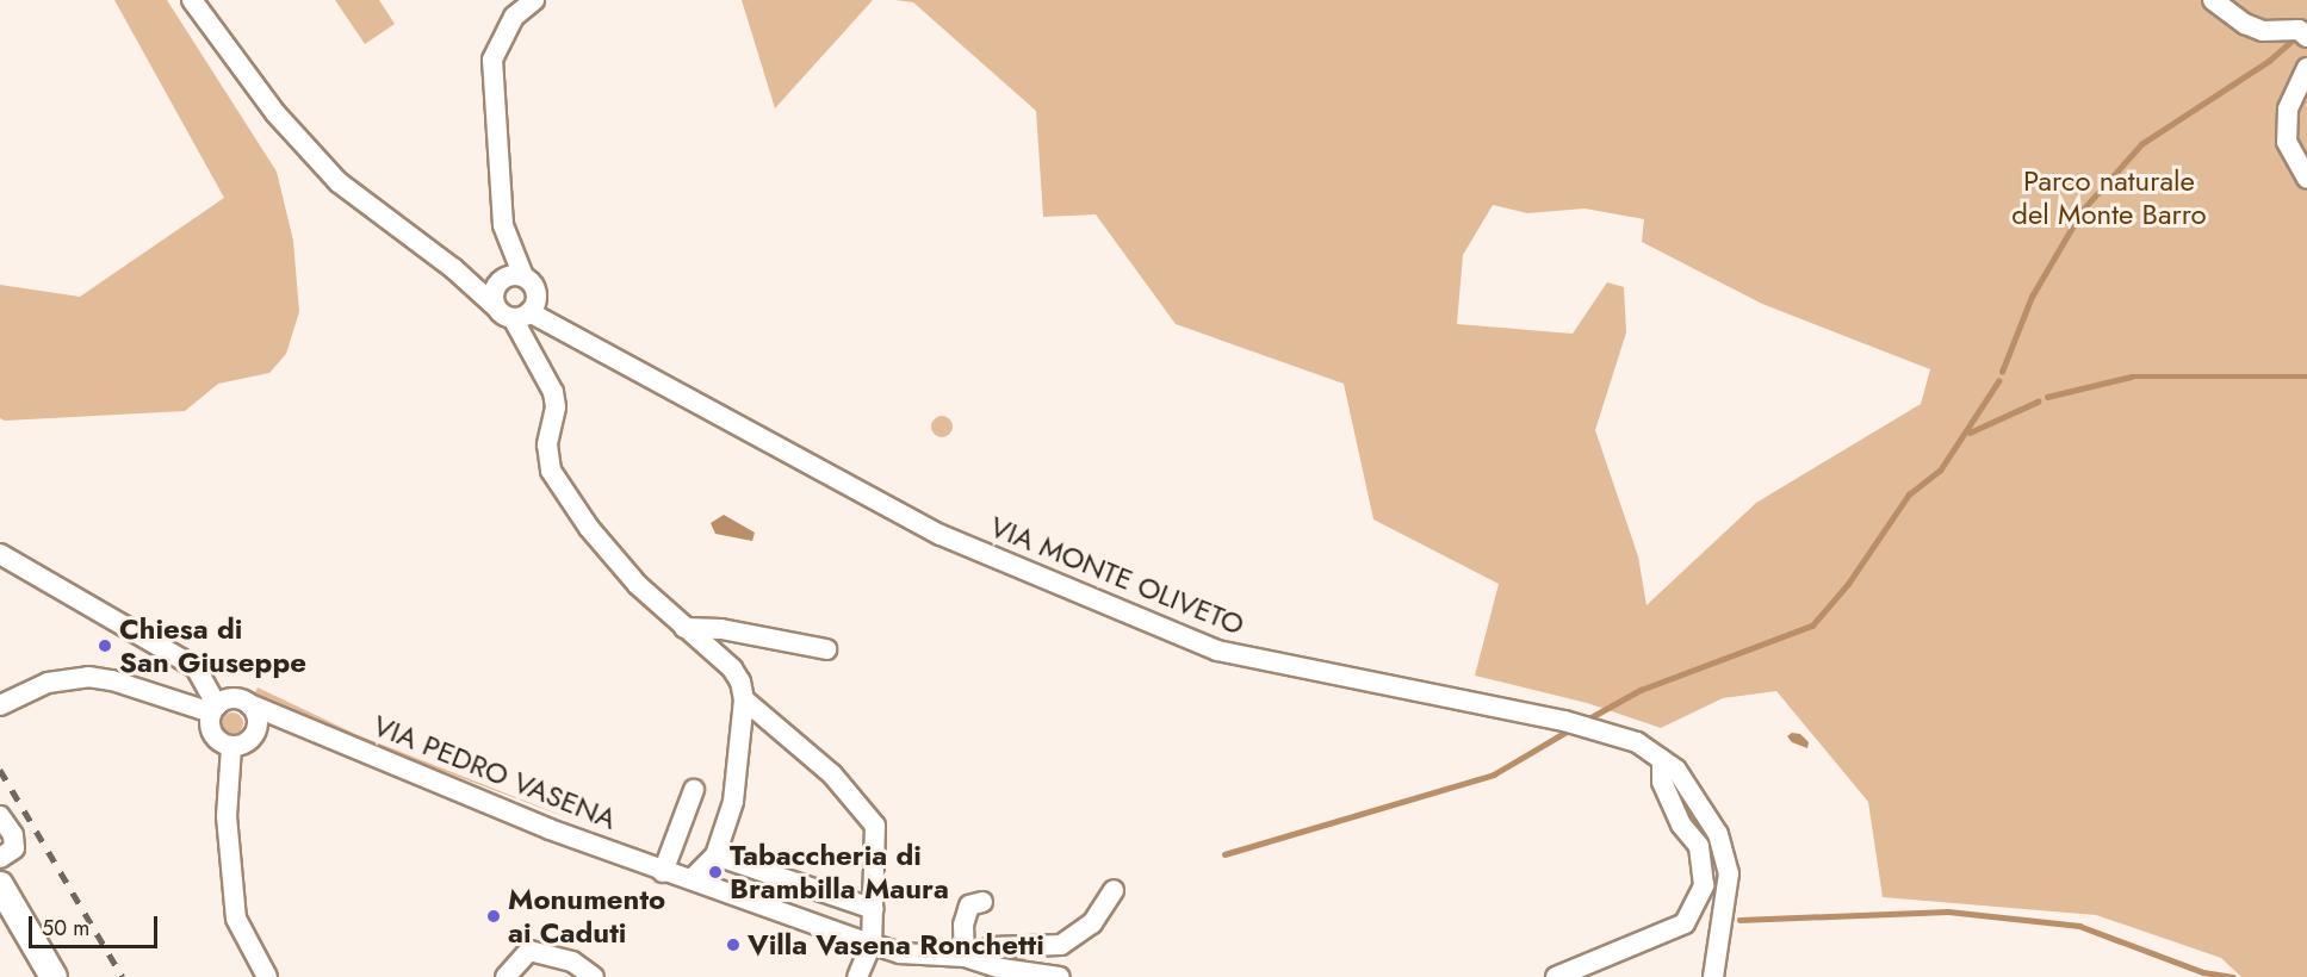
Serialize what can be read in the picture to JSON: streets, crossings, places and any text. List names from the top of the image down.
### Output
{
  "streets": {
    "street": ["VIA MONTE OLIVETO", "VIA PEDRO VASENA"]
  },
  "parks": ["Parco naturale del Monte Barro"],
  "places": [
    "Chiesa di San Giuseppe",
    "Tabaccheria di Brambilla Maura",
    "Monumento ai Caduti",
    "Villa Vasena Ronchetti"
  ],
  "scale_bar": "50 m"
}
